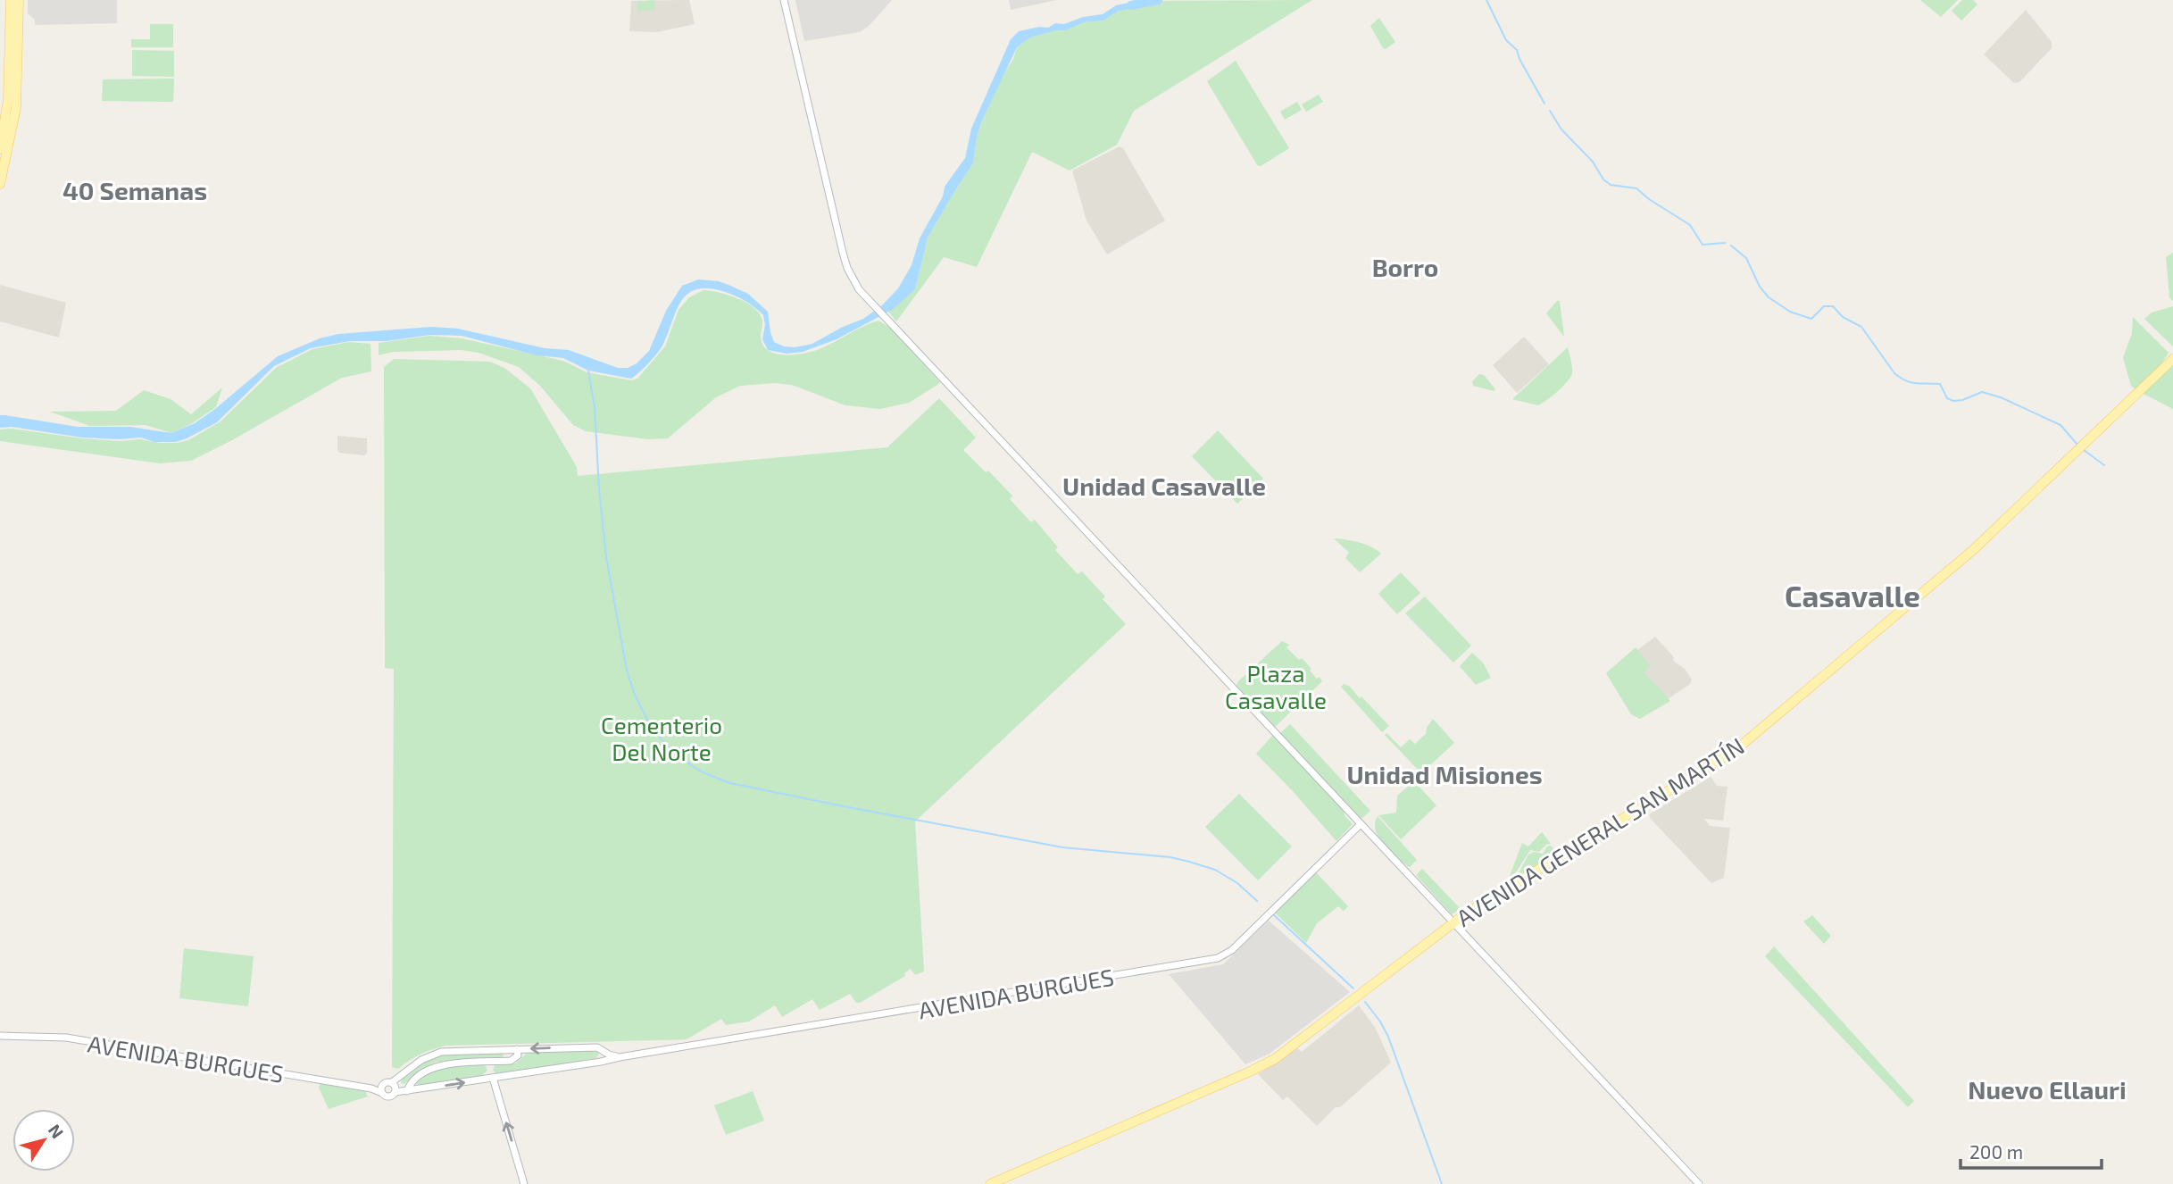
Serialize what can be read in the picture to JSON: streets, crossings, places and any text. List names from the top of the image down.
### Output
{
  "streets": {
    "main road": ["AVENIDA GENERAL SAN MARTÍN"],
    "street": ["AVENIDA BURGUES"]
  },
  "districts": [
    "40 Semanas",
    "Borro",
    "Unidad Casavalle",
    "Casavalle",
    "Unidad Misiones",
    "Nuevo Ellauri"
  ],
  "parks": ["Plaza Casavalle", "Cementerio Del Norte"],
  "scale_bar": "200 m",
  "north": "top right"
}
